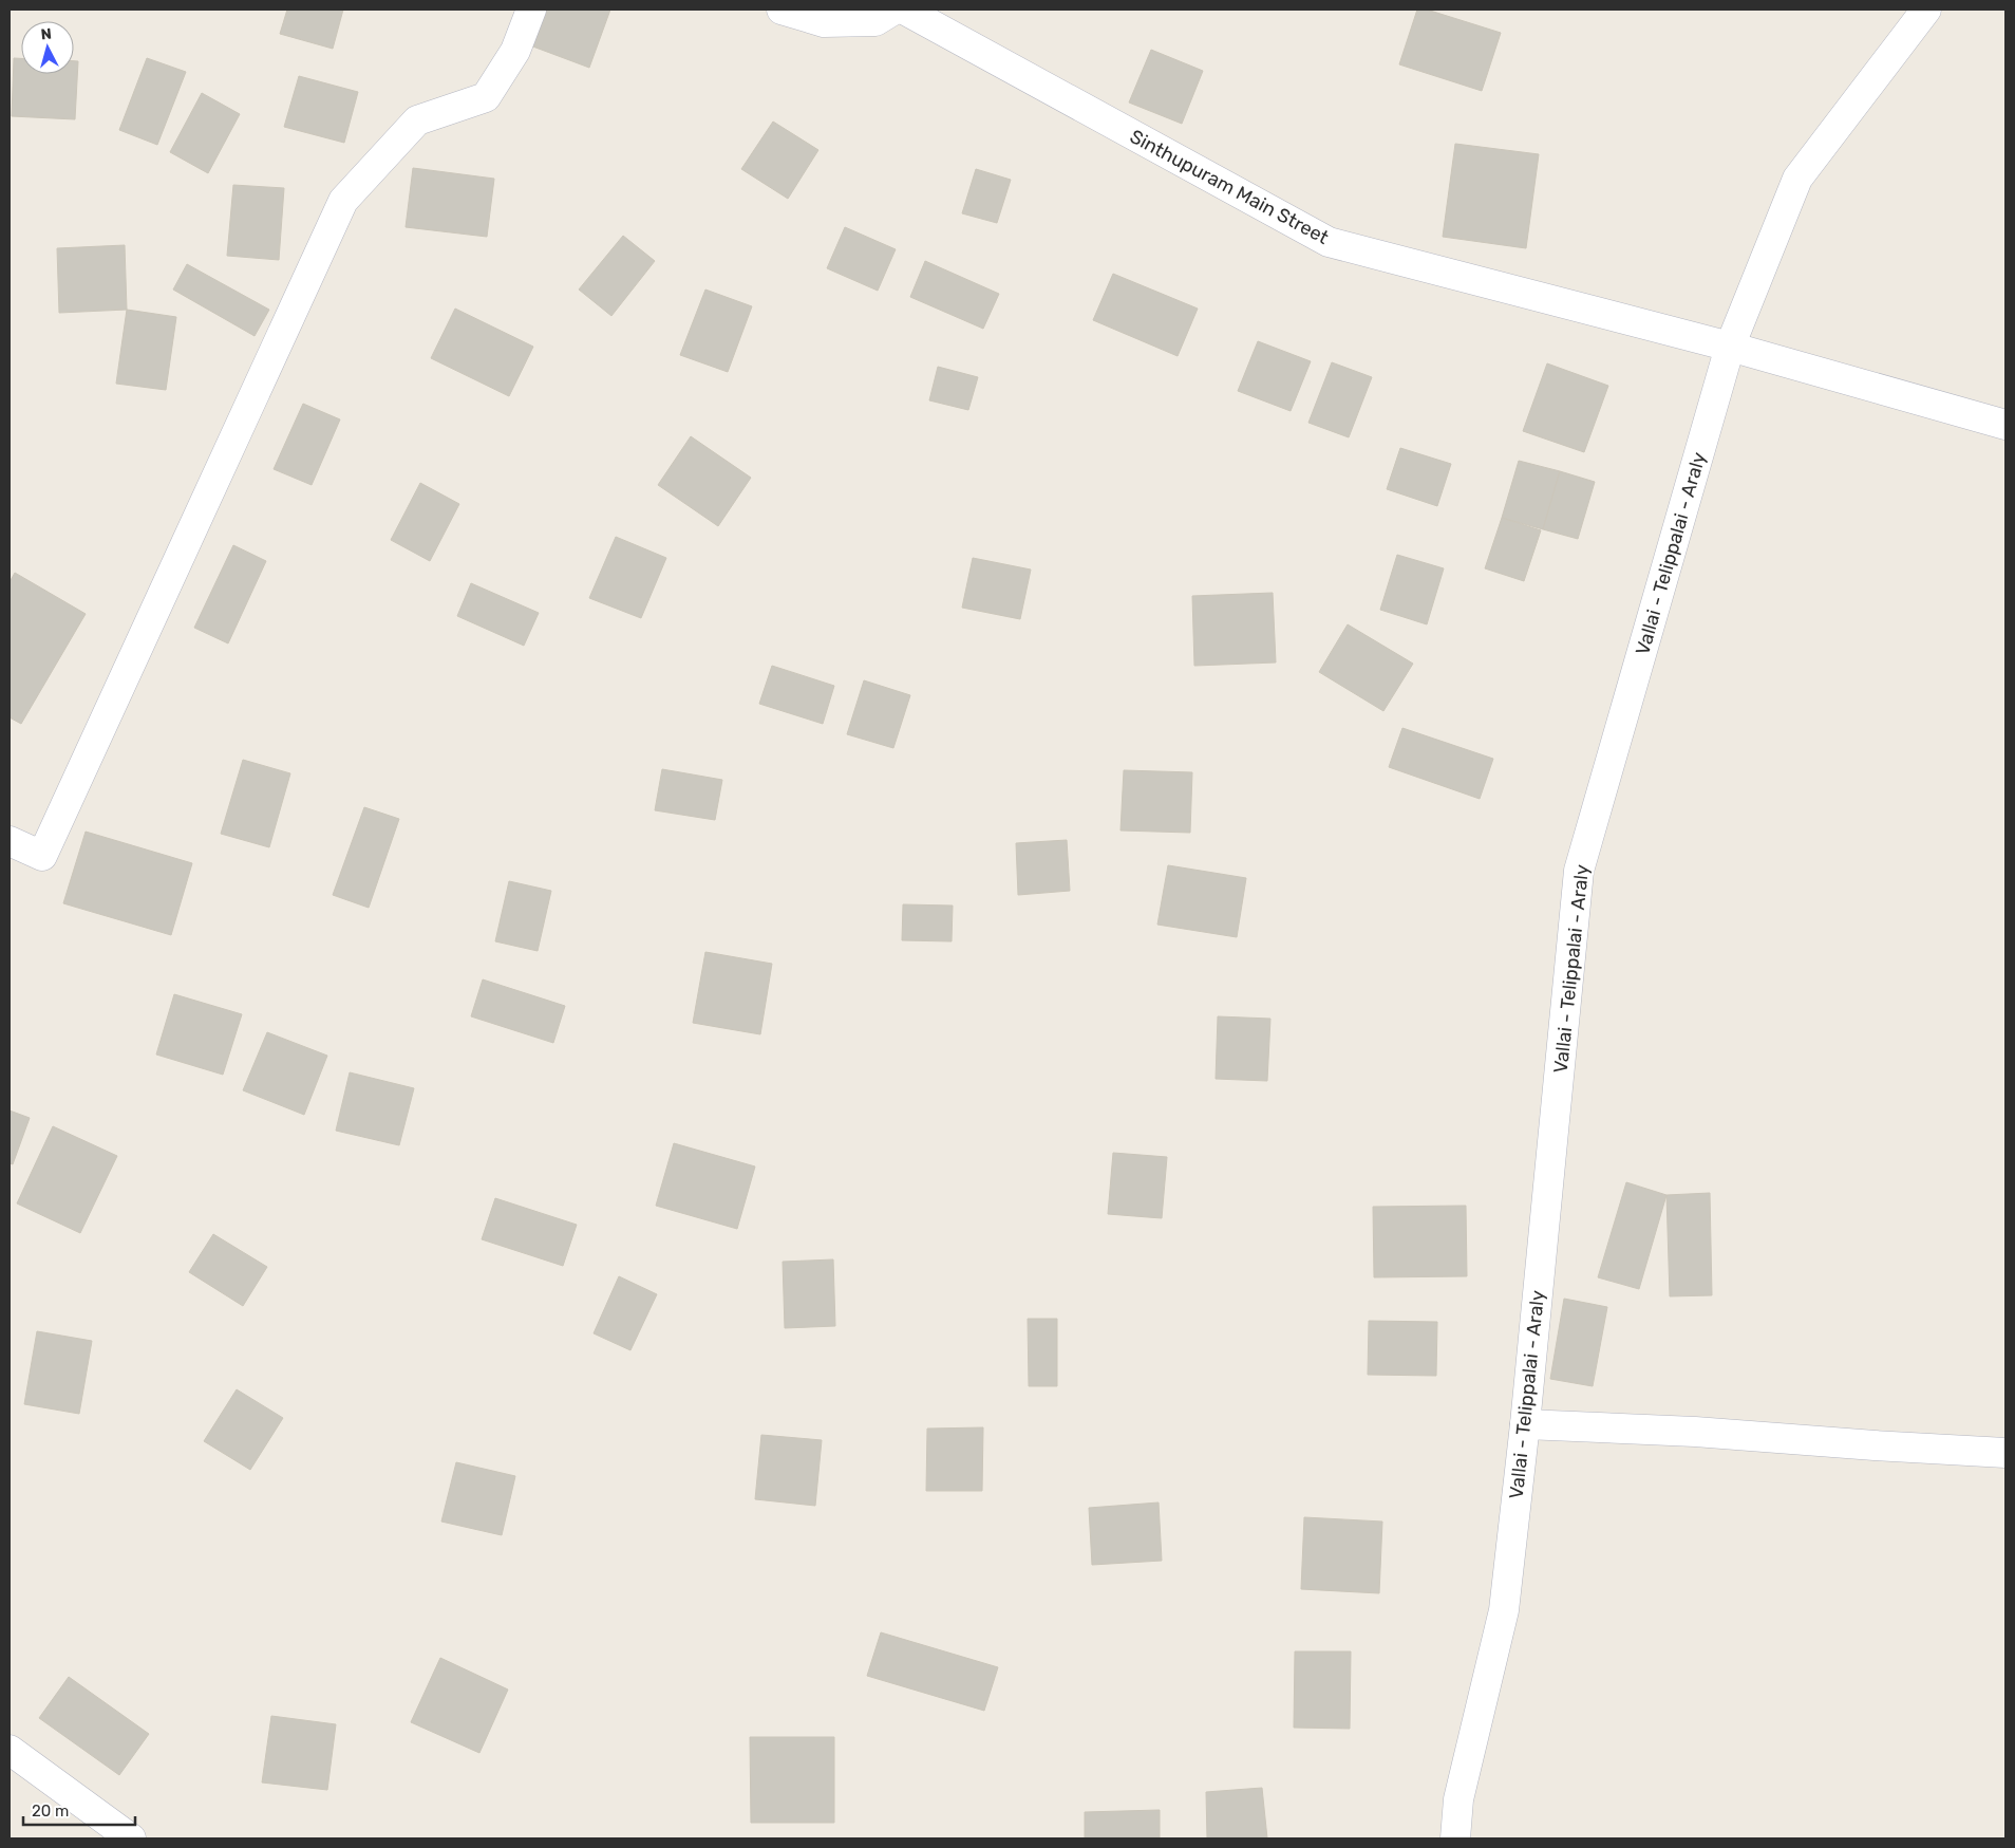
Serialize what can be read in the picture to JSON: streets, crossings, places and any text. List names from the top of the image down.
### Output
{
  "streets": {
    "street": ["Sinthupuram Main Street", "Vallai - Telippalai - Araly"]
  },
  "crossings": [
    ["Sinthupuram Main Street", "Vallai - Telippalai - Araly"]
  ],
  "scale_bar": "20 m",
  "north": "top"
}
